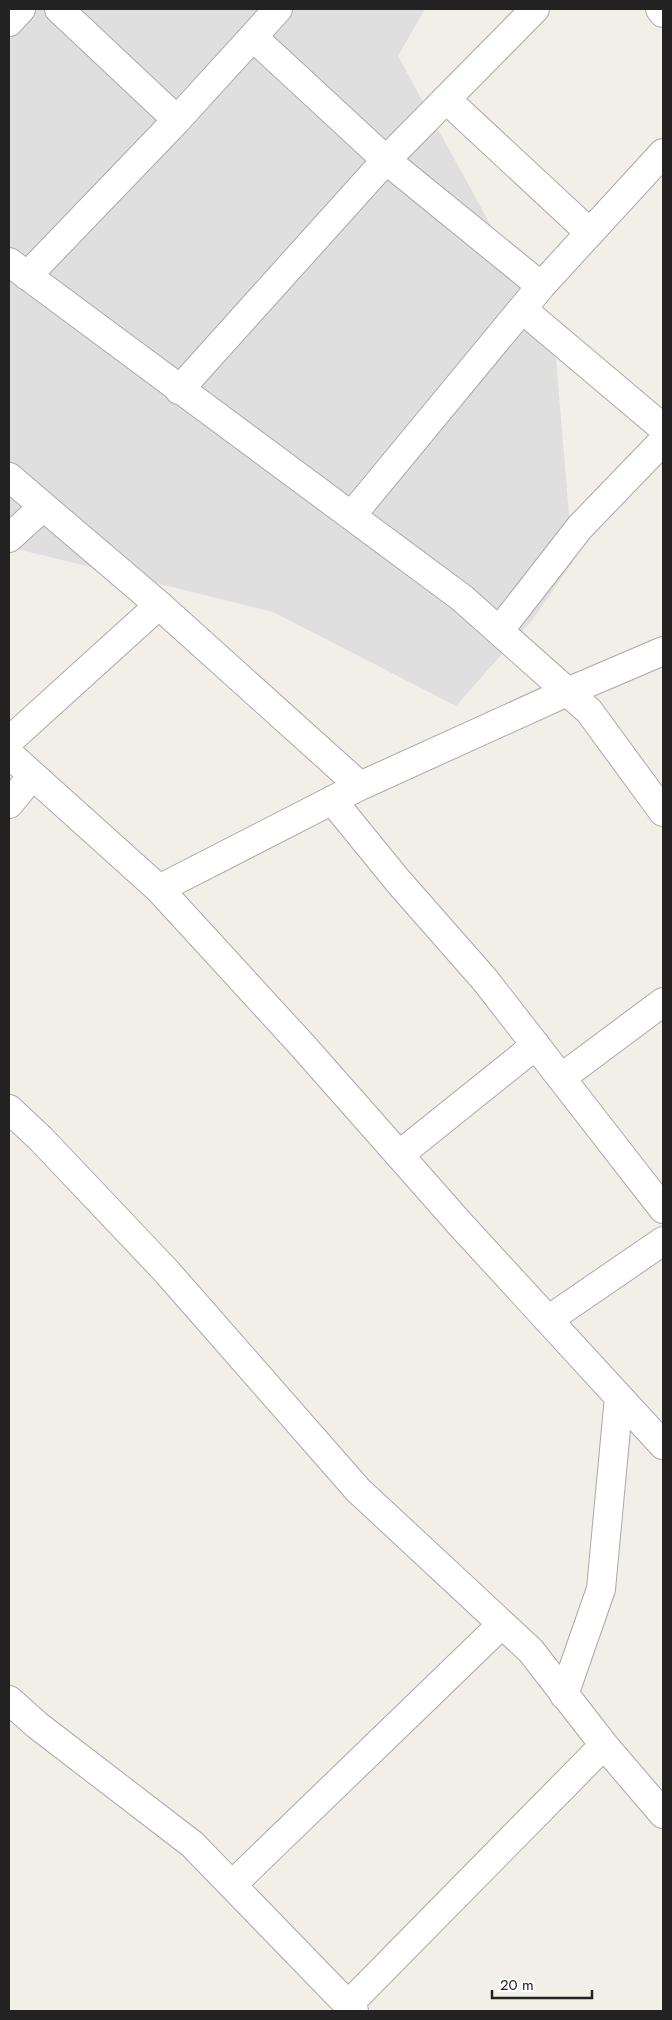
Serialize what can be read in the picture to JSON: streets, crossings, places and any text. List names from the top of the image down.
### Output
{
  "scale_bar": "20 m"
}
